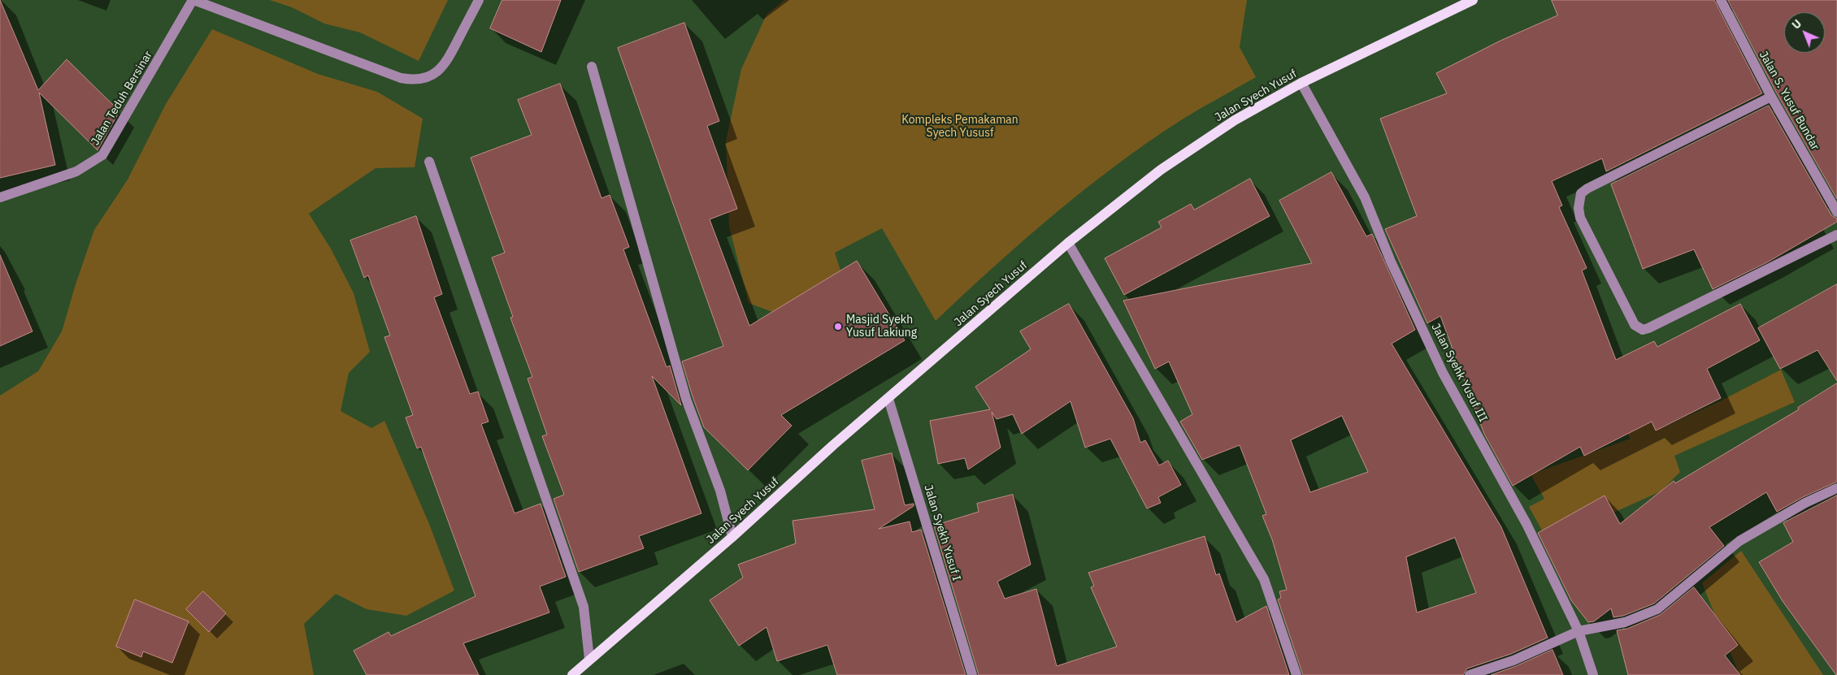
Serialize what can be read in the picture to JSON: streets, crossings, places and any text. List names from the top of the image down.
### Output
{
  "streets": {
    "main road": ["Jalan Syech Yusuf"],
    "street": [
      "Jalan Teduh Bersinar",
      "Jalan S. Yusuf Bundar",
      "Jalan Syehk Yusuf III",
      "Jalan Syekh Yusuf I"
    ]
  },
  "crossings": [
    ["Jalan Syech Yusuf", "Jalan Syehk Yusuf III"],
    ["Jalan Syech Yusuf", "Jalan Syekh Yusuf I"]
  ],
  "parks": ["Kompleks Pemakaman Syech Yususf"],
  "places": ["Masjid Syekh Yusuf Lakiung"],
  "north": "top left"
}
